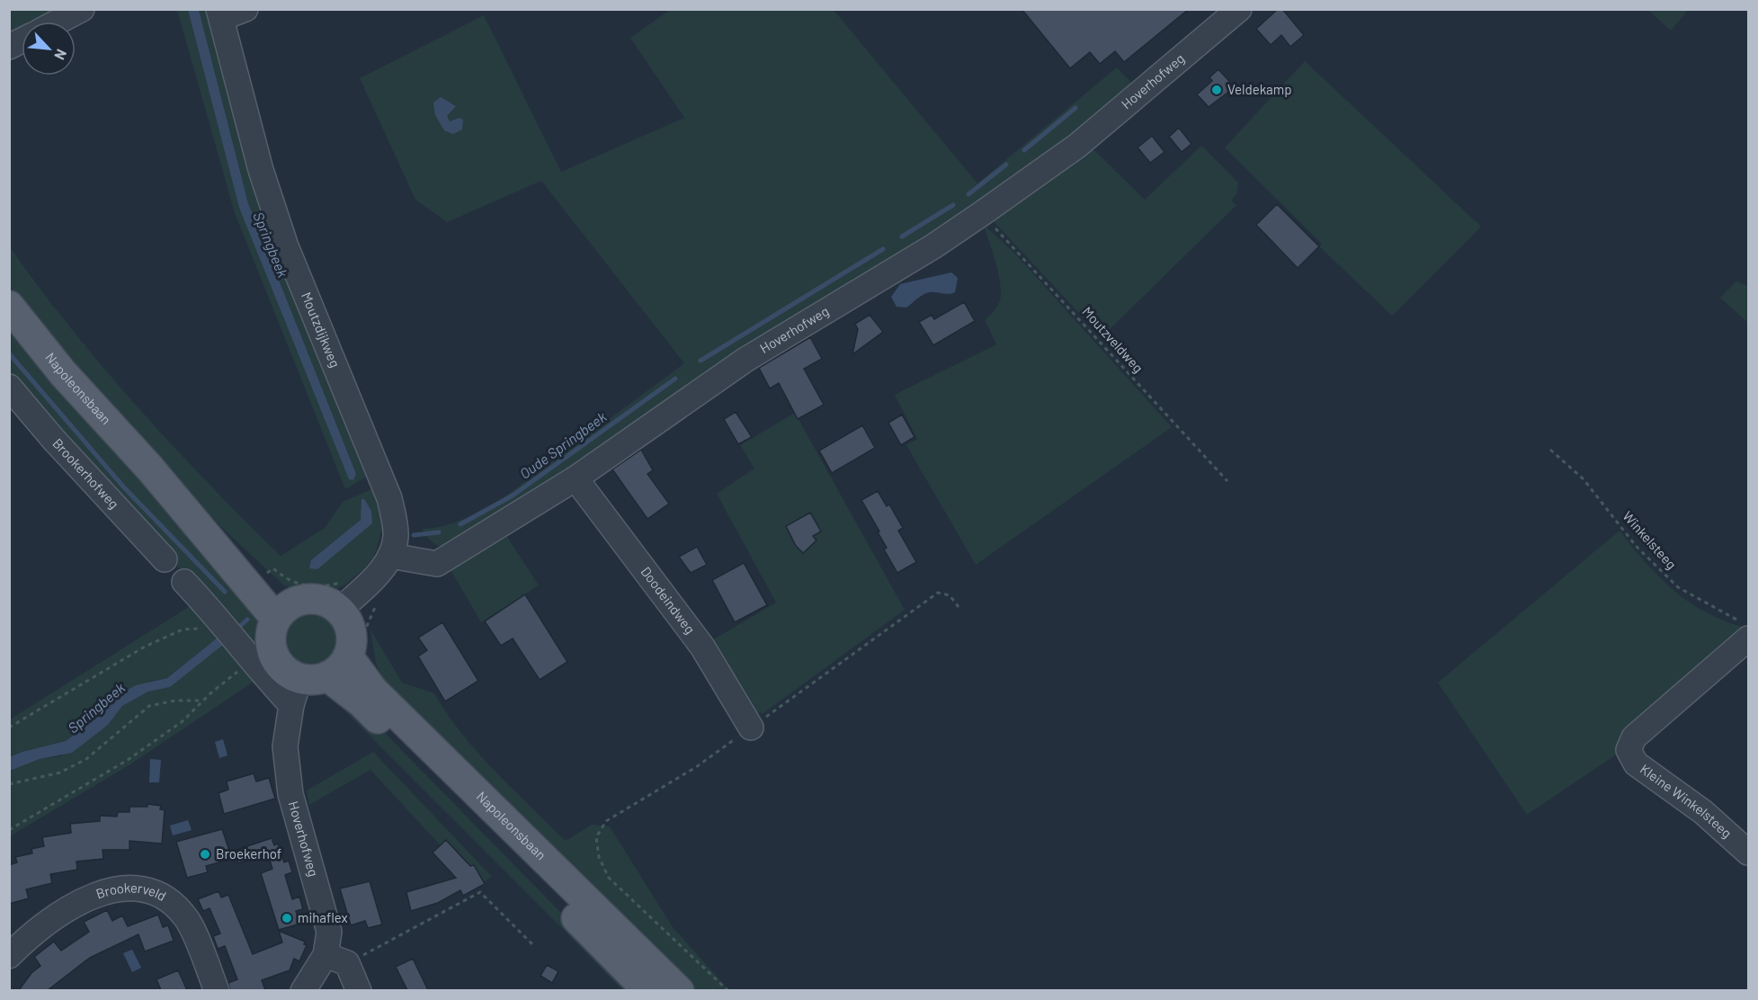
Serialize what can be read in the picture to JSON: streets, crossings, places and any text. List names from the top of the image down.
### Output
{
  "streets": {
    "main road": ["Napoleonsbaan"],
    "street": [
      "Hoverhofweg",
      "Moutzdijkweg",
      "Brookerhofweg",
      "Doodeindweg",
      "Kleine Winkelsteeg",
      "Brookerveld"
    ],
    "path": ["Moutzveldweg", "Winkelsteeg"]
  },
  "crossings": [
    ["Hoverhofweg", "Moutzdijkweg"],
    ["Hoverhofweg", "Moutzveldweg"],
    ["Hoverhofweg", "Napoleonsbaan"],
    ["Hoverhofweg", "Doodeindweg"],
    ["Winkelsteeg", "Kleine Winkelsteeg"]
  ],
  "water": ["Springbeek", "Oude Springbeek"],
  "places": ["Veldekamp", "Broekerhof", "mihaflex"],
  "north": "bottom right"
}
